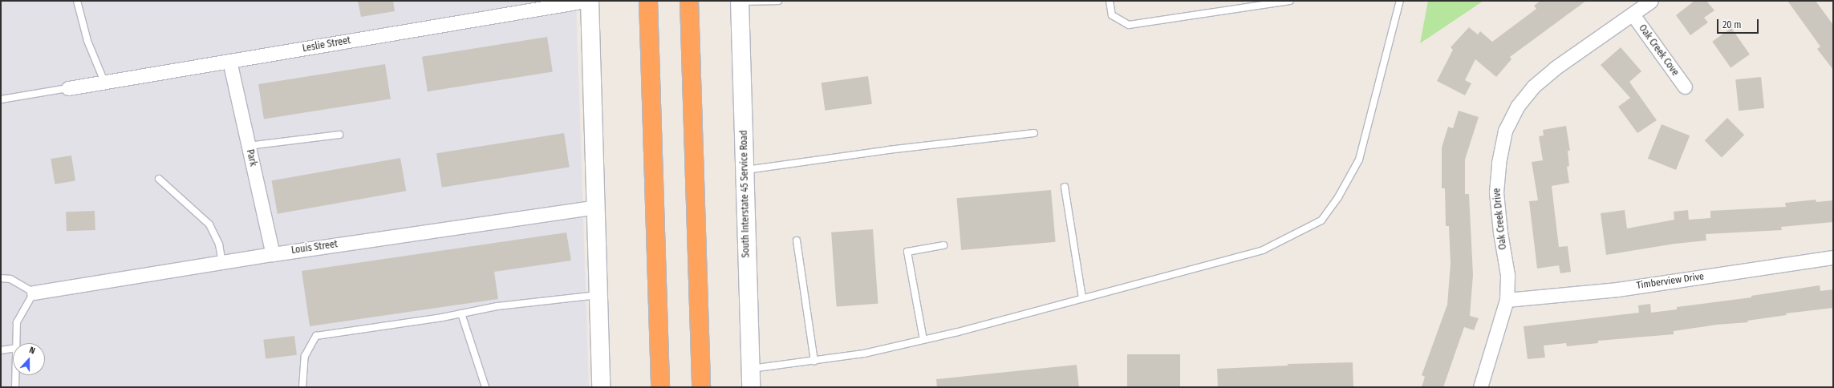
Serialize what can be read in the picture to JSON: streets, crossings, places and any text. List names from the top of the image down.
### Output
{
  "streets": {
    "main road": ["South Interstate 45 Service Road"],
    "street": [
      "Leslie Street",
      "Oak Creek Cove",
      "Park",
      "Oak Creek Drive",
      "Louis Street",
      "Timberview Drive"
    ]
  },
  "crossings": [
    ["Leslie Street", "Park"],
    ["Oak Creek Cove", "Oak Creek Drive"],
    ["Park", "Louis Street"],
    ["Oak Creek Drive", "Timberview Drive"]
  ],
  "scale_bar": "20 m",
  "north": "top"
}
